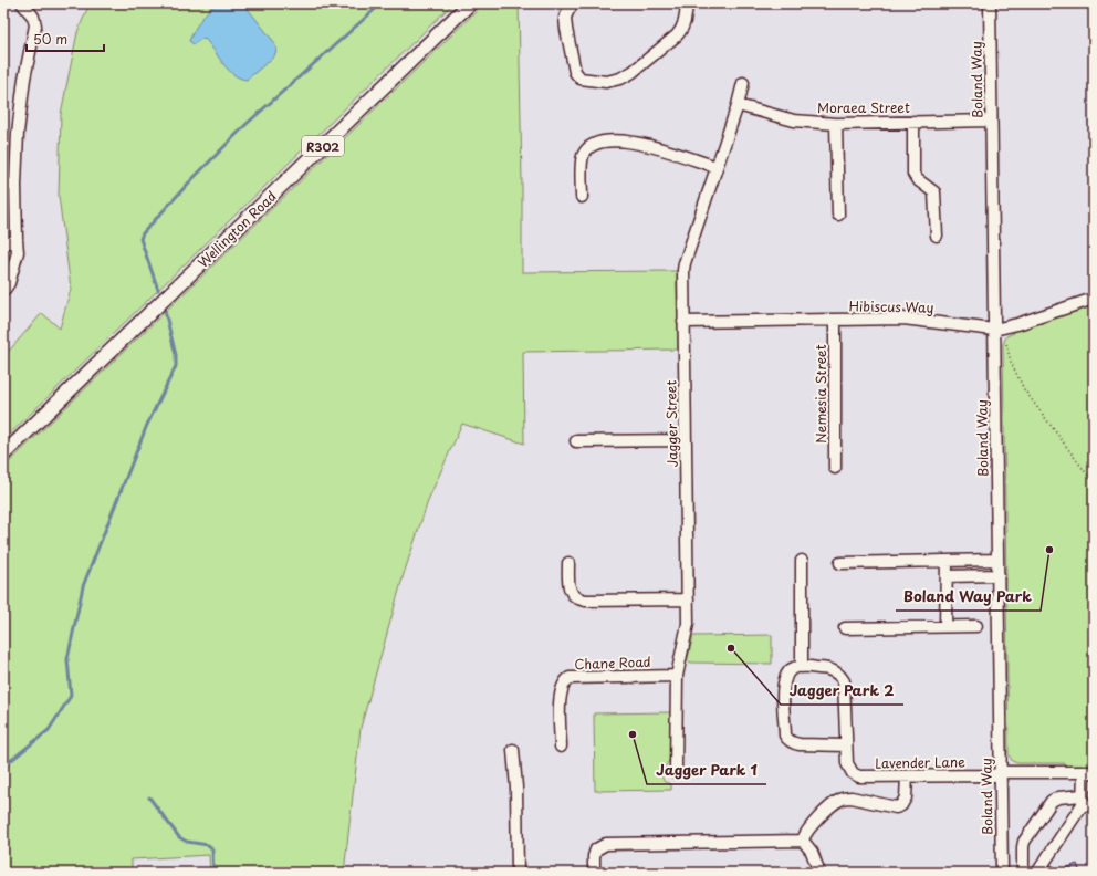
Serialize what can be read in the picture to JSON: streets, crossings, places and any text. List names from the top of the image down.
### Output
{
  "streets": {
    "main road": ["R302", "Wellington Road"],
    "street": [
      "Boland Way",
      "Moraea Street",
      "Hibiscus Way",
      "Nemesia Street",
      "Jagger Street",
      "Chane Road",
      "Lavender Lane"
    ]
  },
  "crossings": [
    ["Boland Way", "Moraea Street"],
    ["Boland Way", "Hibiscus Way"],
    ["Boland Way", "Lavender Lane"],
    ["Moraea Street", "Jagger Street"],
    ["Hibiscus Way", "Nemesia Street"],
    ["Hibiscus Way", "Jagger Street"],
    ["Jagger Street", "Chane Road"]
  ],
  "places": ["Boland Way Park", "Jagger Park 2", "Jagger Park 1"],
  "scale_bar": "50 m"
}
